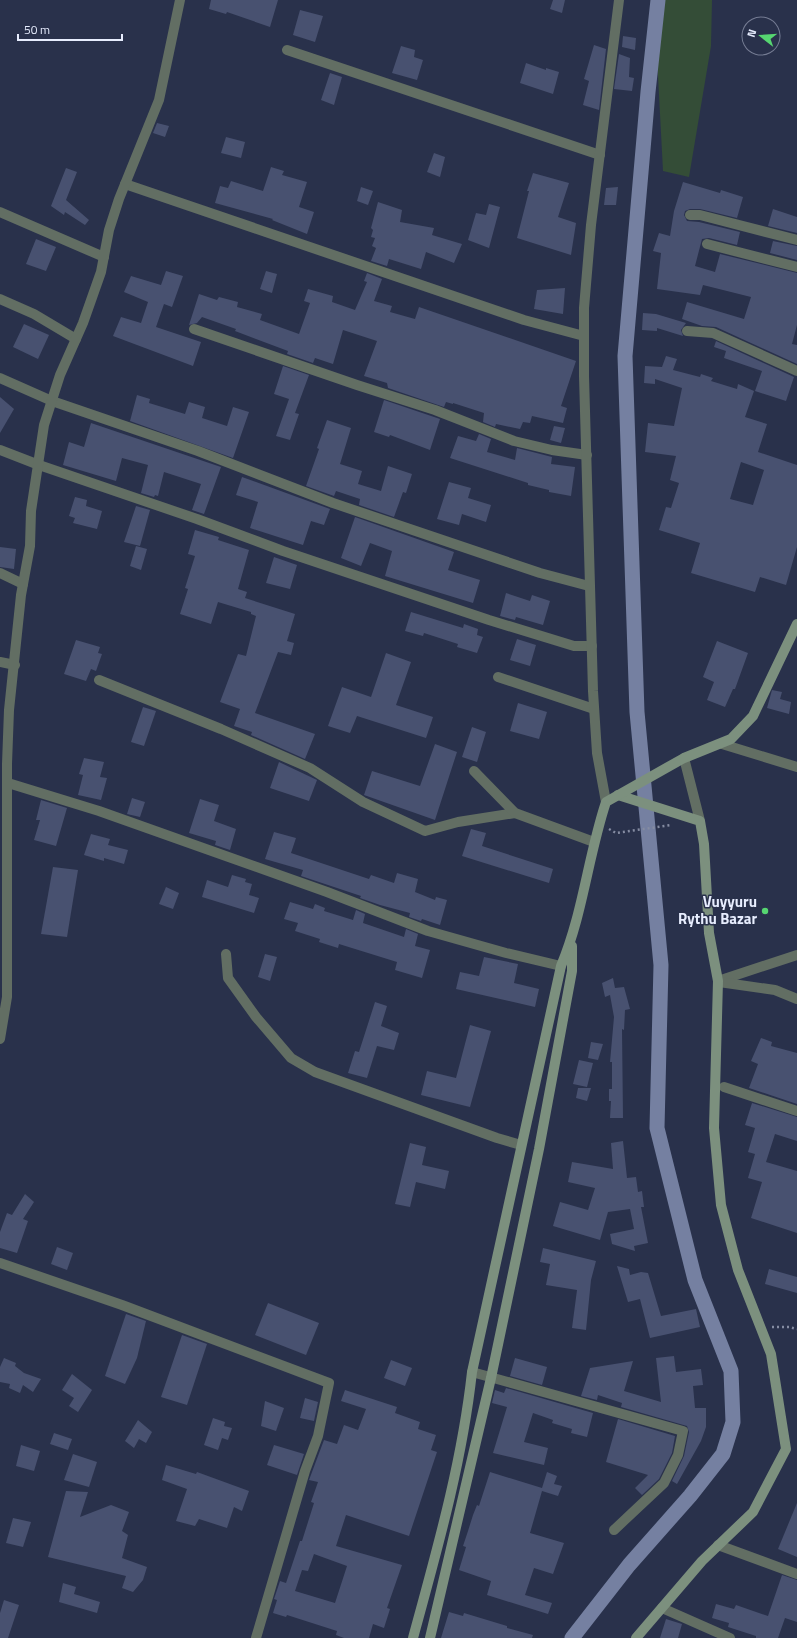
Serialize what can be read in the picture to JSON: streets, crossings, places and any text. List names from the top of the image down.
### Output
{
  "places": ["Vuyyuru Rythu Bazar"],
  "scale_bar": "50 m",
  "north": "left"
}
